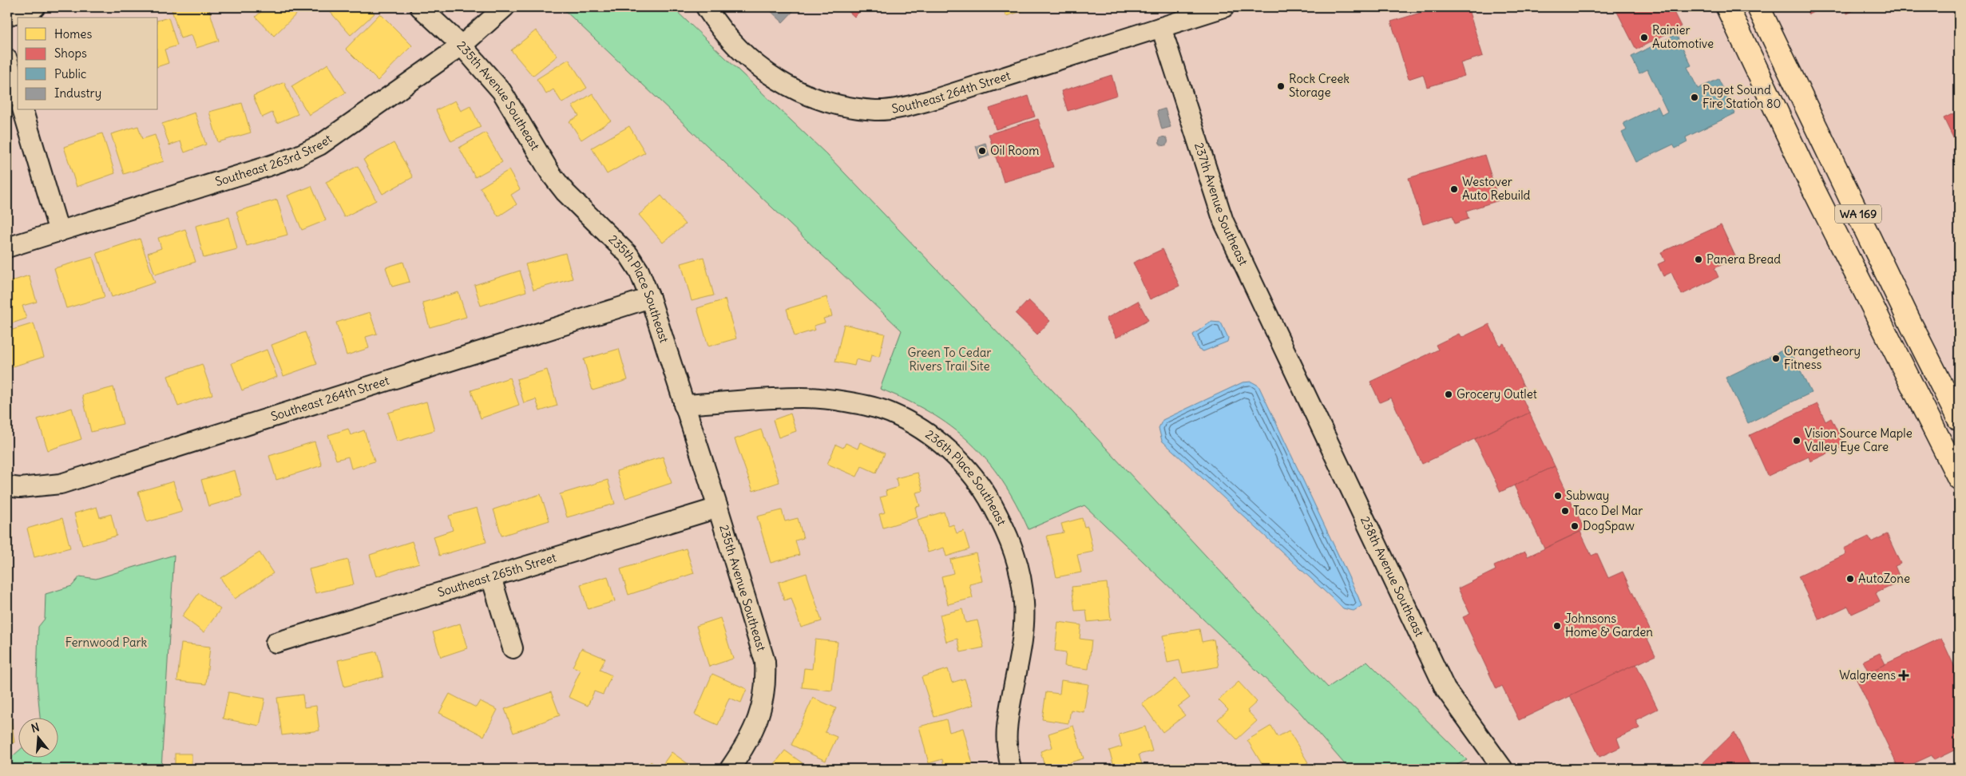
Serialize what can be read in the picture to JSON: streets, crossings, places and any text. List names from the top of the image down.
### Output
{
  "streets": {
    "main road": ["WA 169"],
    "street": [
      "Southeast 264th Street",
      "235th Avenue Southeast",
      "Southeast 263rd Street",
      "237th Avenue Southeast",
      "235th Place Southeast",
      "236th Place Southeast",
      "Southeast 265th Street",
      "238th Avenue Southeast"
    ]
  },
  "crossings": [
    ["Southeast 264th Street", "237th Avenue Southeast"],
    ["Southeast 264th Street", "235th Place Southeast"],
    ["235th Avenue Southeast", "Southeast 263rd Street"],
    ["235th Avenue Southeast", "235th Place Southeast"],
    ["235th Avenue Southeast", "236th Place Southeast"],
    ["235th Avenue Southeast", "Southeast 265th Street"],
    ["237th Avenue Southeast", "238th Avenue Southeast"],
    ["235th Place Southeast", "236th Place Southeast"]
  ],
  "parks": ["Green To Cedar Rivers Trail Site", "Fernwood Park"],
  "places": {
    "other": [
      "Rainier Automotive",
      "Rock Creek Storage",
      "Puget Sound Fire Station 80",
      "Oil Room",
      "Westover Auto Rebuild",
      "Panera Bread",
      "Orangetheory Fitness",
      "Grocery Outlet",
      "Vision Source Maple Valley Eye Care",
      "Subway",
      "Taco Del Mar",
      "DogSpaw",
      "AutoZone",
      "Johnsons Home & Garden"
    ],
    "health": ["Walgreens"]
  },
  "legend": [
    "Homes",
    "Shops",
    "Public",
    "Industry"
  ],
  "north": "top"
}
